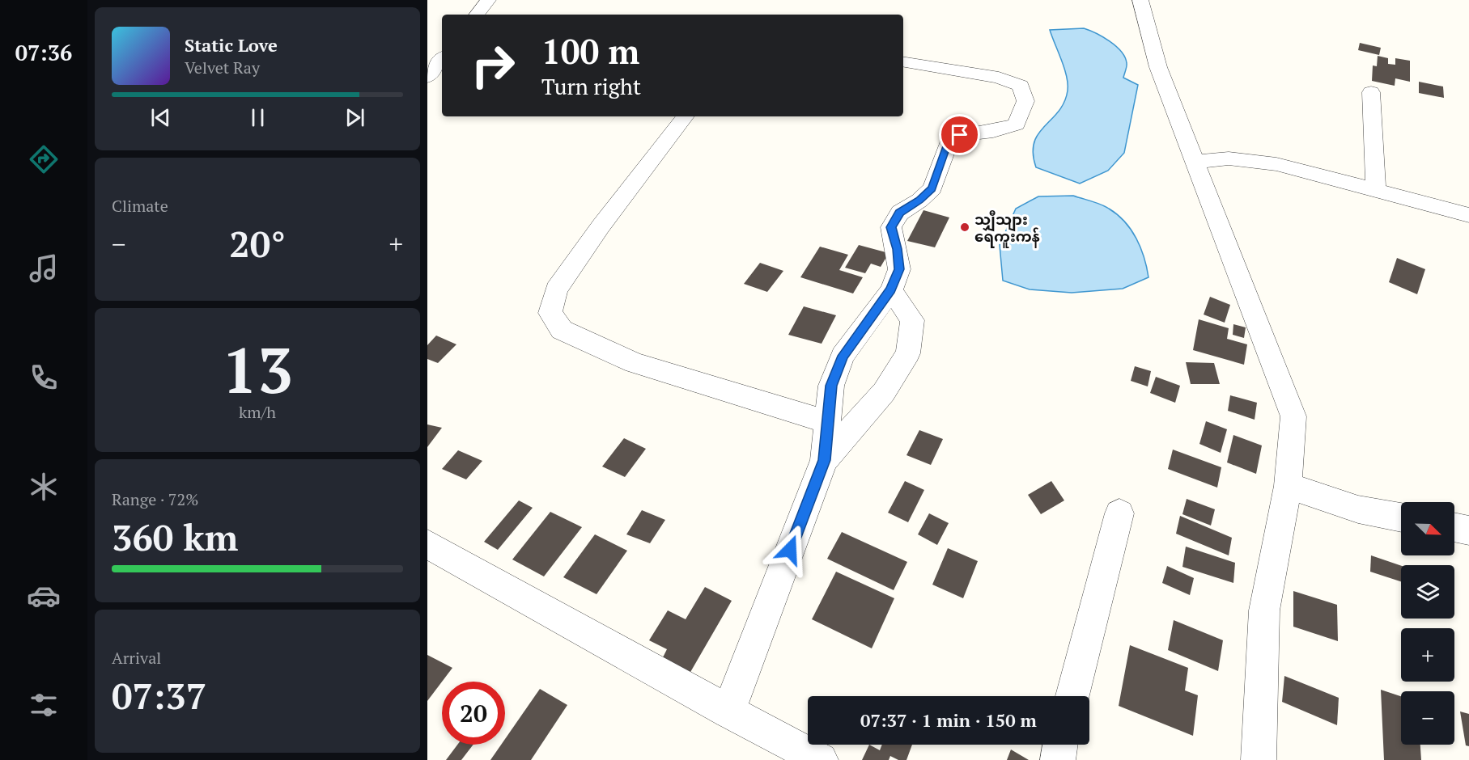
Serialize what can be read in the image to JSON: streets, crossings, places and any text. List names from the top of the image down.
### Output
{
  "places": ["သျှီသျား ရေကူးကန်"],
  "north": "bottom right",
  "page": {
    "tabs": "07:36",
    "turn": ["100 m", "Turn right"],
    "song": ["Static Love", "Velvet Ray"],
    "tile": [
      "Climate",
      ["13", "km/h"],
      ["Range · 72%", "360 km"],
      ["Arrival", "07:37"]
    ],
    "heat": ["−", "20°", "+"],
    "map_buttons": ["+", "−"],
    "limit": "20",
    "trip": "07:37 · 1 min · 150 m"
  }
}
